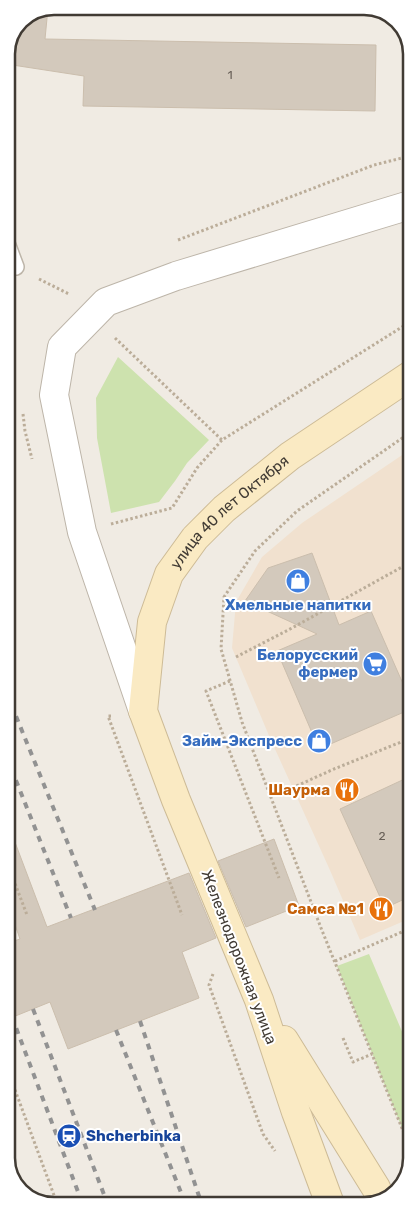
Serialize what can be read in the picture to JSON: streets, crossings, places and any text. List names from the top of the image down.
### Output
{
  "streets": {
    "main road": ["улица 40 лет Октября", "Железнодорожная улица"]
  },
  "crossings": [
    ["улица 40 лет Октября", "Железнодорожная улица"]
  ],
  "places": {
    "shop": ["Хмельные напитки", "Займ-Экспресс"],
    "supermarket": ["Белорусский фермер"],
    "restaurant": ["Шаурма", "Самса №1"],
    "station": ["Shcherbinka"]
  },
  "house_numbers": ["1", "2"]
}
